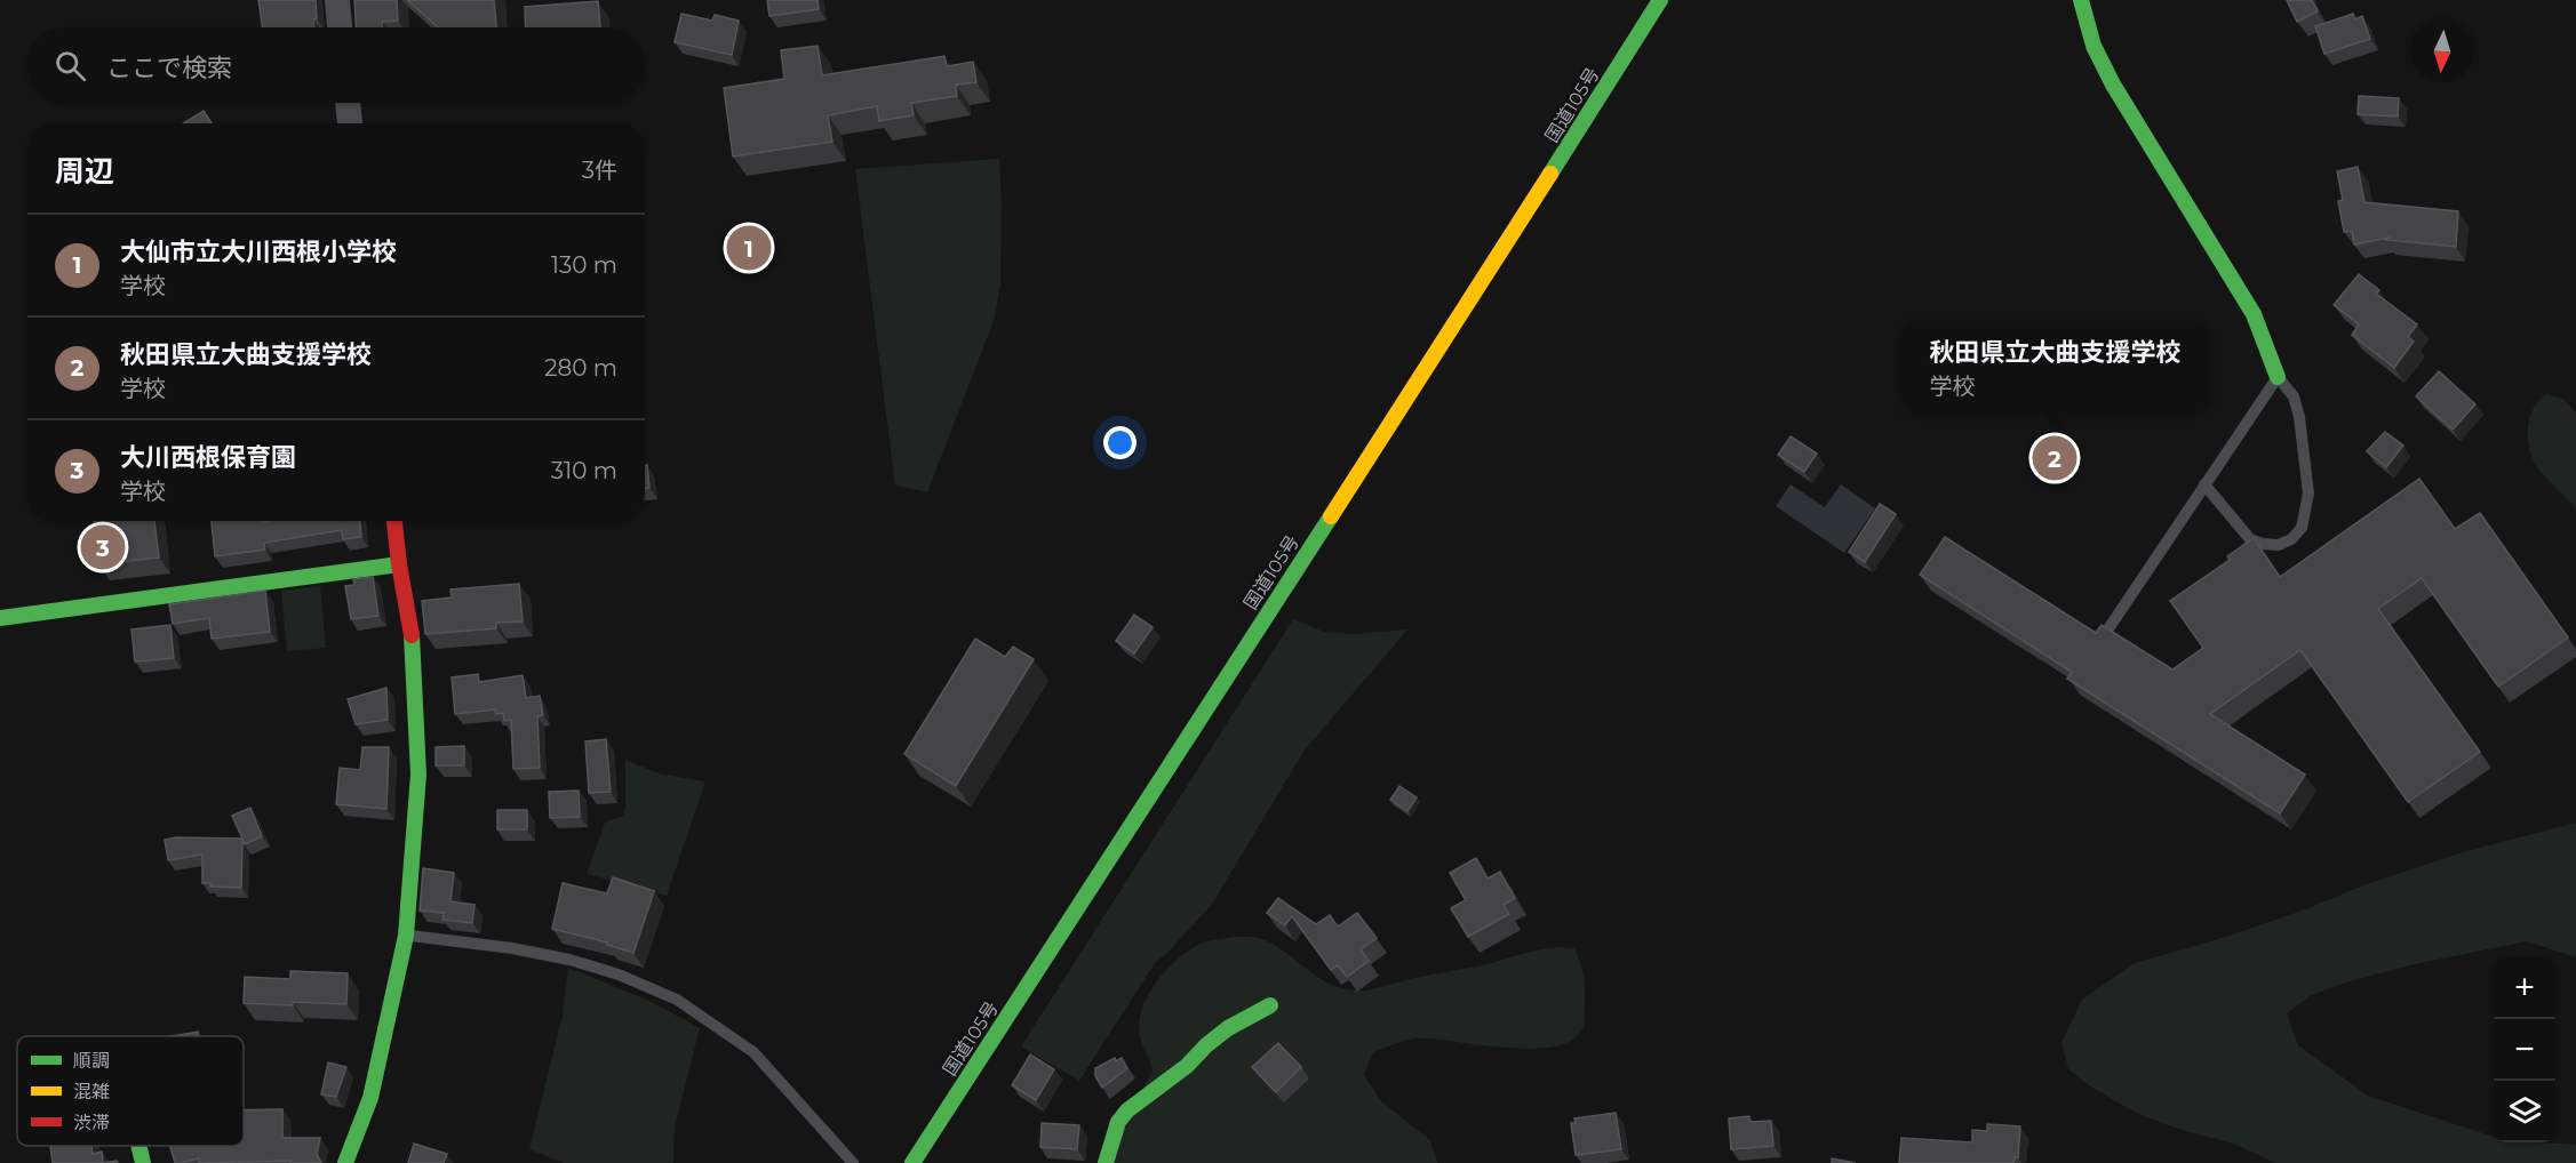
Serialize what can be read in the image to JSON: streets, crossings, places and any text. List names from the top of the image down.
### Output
{
  "streets": {
    "main road": ["国道105号"]
  },
  "legend": ["順調", "混雑", "渋滞"],
  "north": "bottom",
  "page": {
    "search": "ここで検索",
    "heading": ["周辺", "3件"],
    "list": [
      {
        "mark": "1",
        "name": "大仙市立大川西根小学校",
        "note": "学校",
        "value": "130 m"
      },
      {
        "mark": "2",
        "name": "秋田県立大曲支援学校",
        "note": "学校",
        "value": "280 m"
      },
      {
        "mark": "3",
        "name": "大川西根保育園",
        "note": "学校",
        "value": "310 m"
      }
    ],
    "pins": ["1", "2", "3"],
    "popup": ["秋田県立大曲支援学校", "学校"],
    "map_buttons": ["+", "−"]
  }
}
